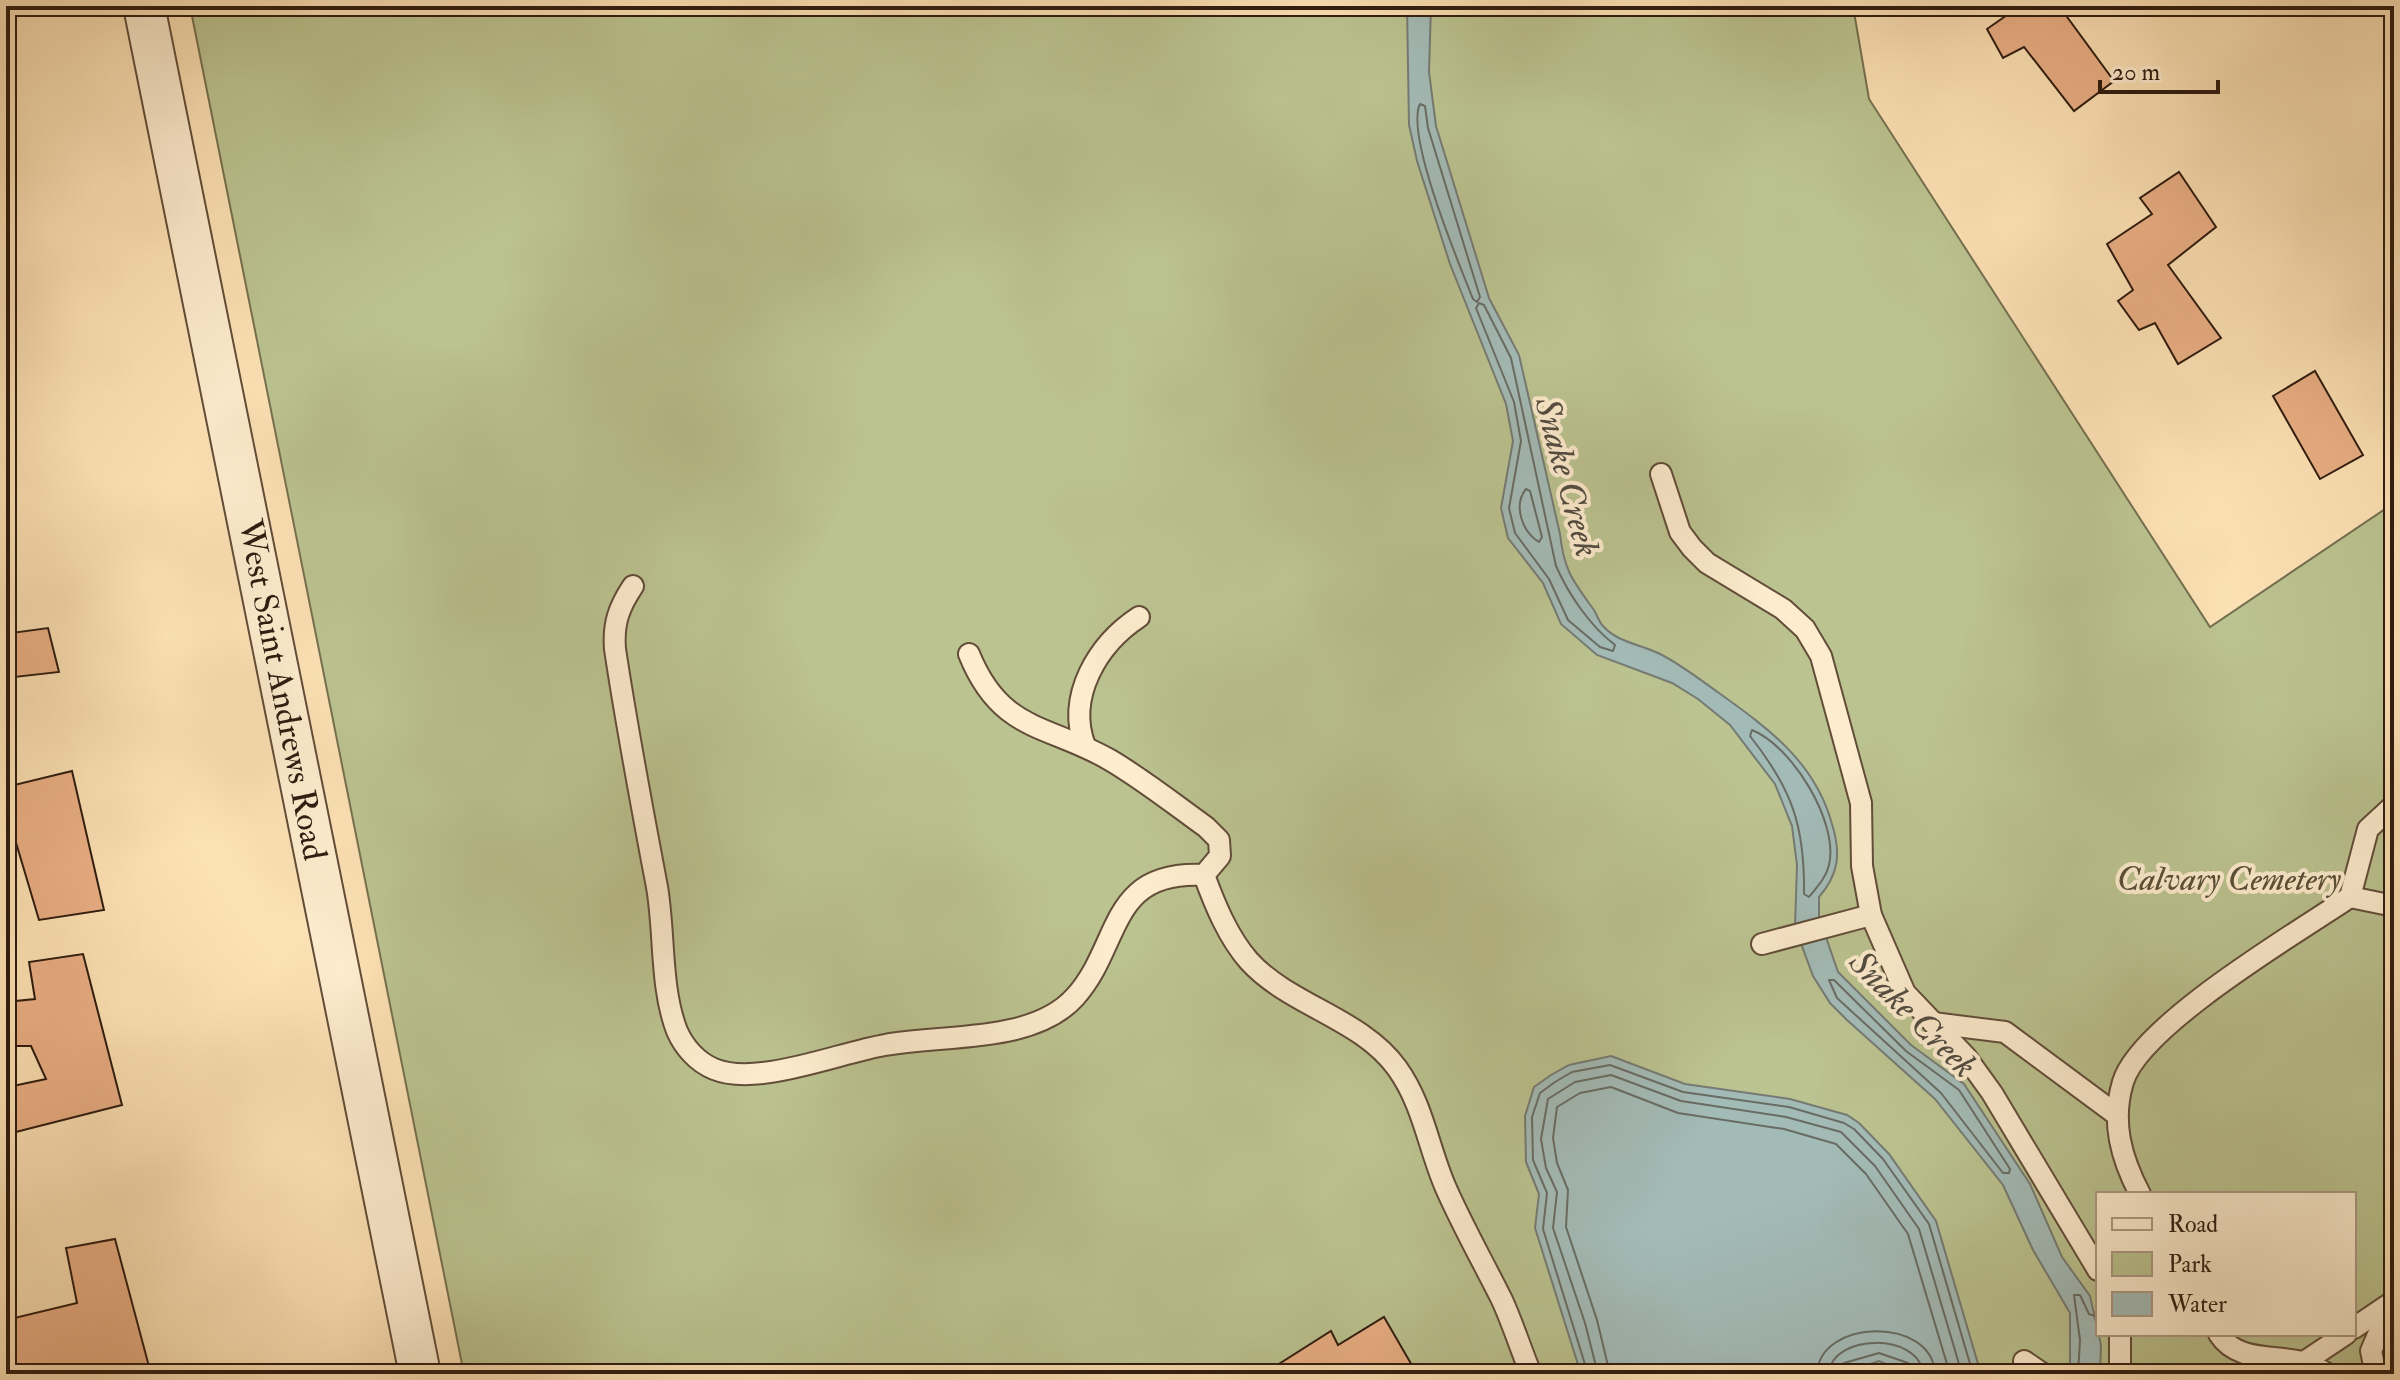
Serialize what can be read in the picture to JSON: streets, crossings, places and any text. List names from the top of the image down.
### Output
{
  "streets": {
    "street": ["West Saint Andrews Road"]
  },
  "water": ["Snake Creek"],
  "parks": ["Calvary Cemetery"],
  "legend": ["Road", "Park", "Water"],
  "scale_bar": "20 m"
}
